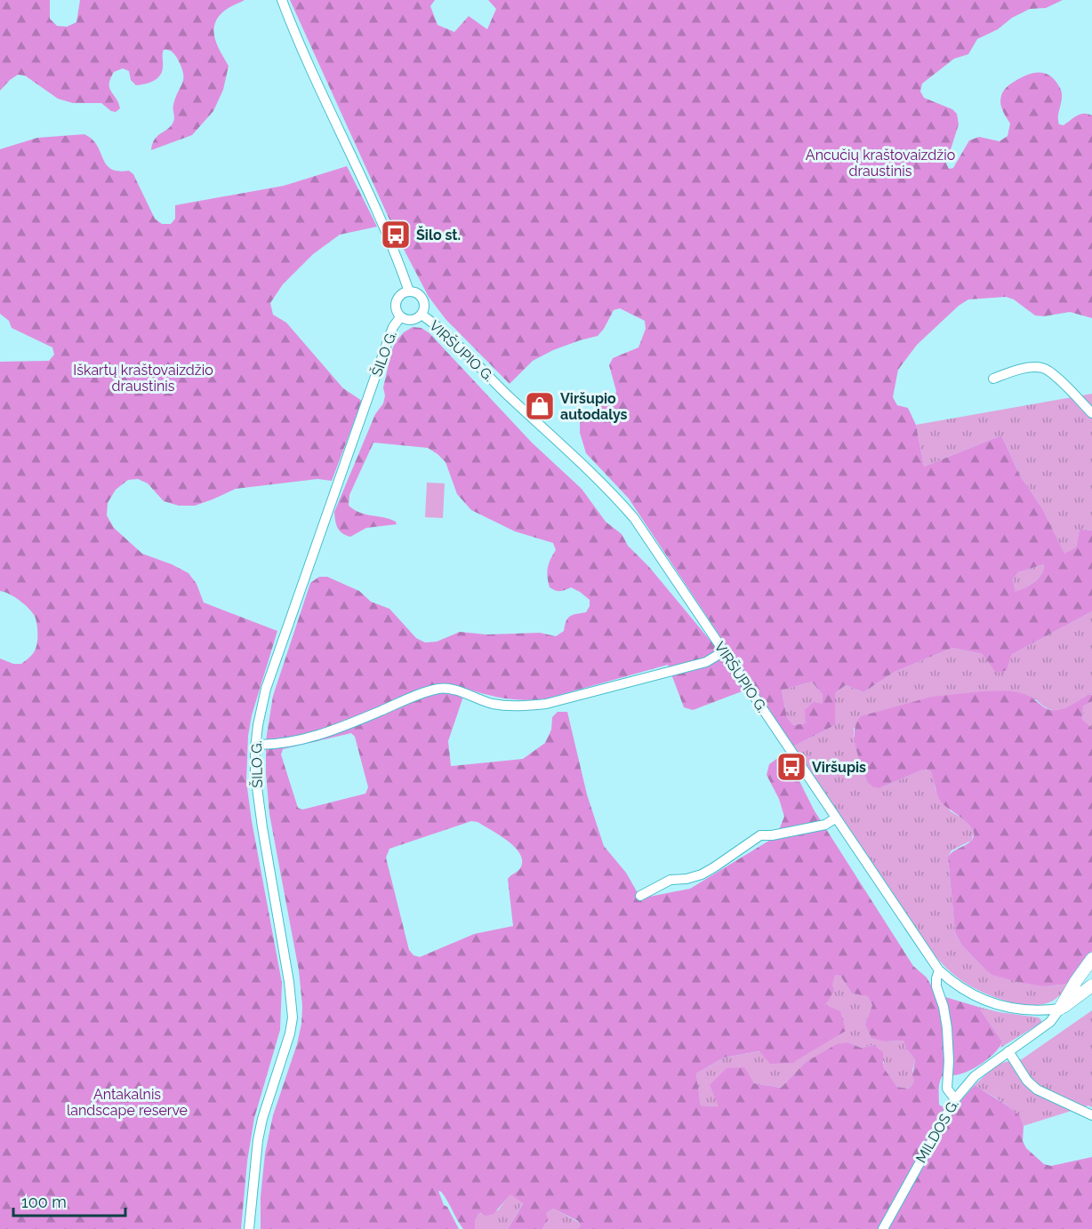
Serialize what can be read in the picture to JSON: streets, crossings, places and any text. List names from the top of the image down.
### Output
{
  "streets": {
    "street": ["VIRŠUPIO G.", "ŠILO G.", "MILDOS G."]
  },
  "crossings": [
    ["VIRŠUPIO G.", "ŠILO G."],
    ["VIRŠUPIO G.", "MILDOS G."]
  ],
  "parks": ["Ancučių kraštovaizdžio draustinis", "Iškartų kraštovaizdžio draustinis", "Antakalnis landscape reserve"],
  "places": {
    "bus stop": ["Šilo st.", "Viršupis"],
    "shop": ["Viršupio autodalys"]
  },
  "scale_bar": "100 m"
}
